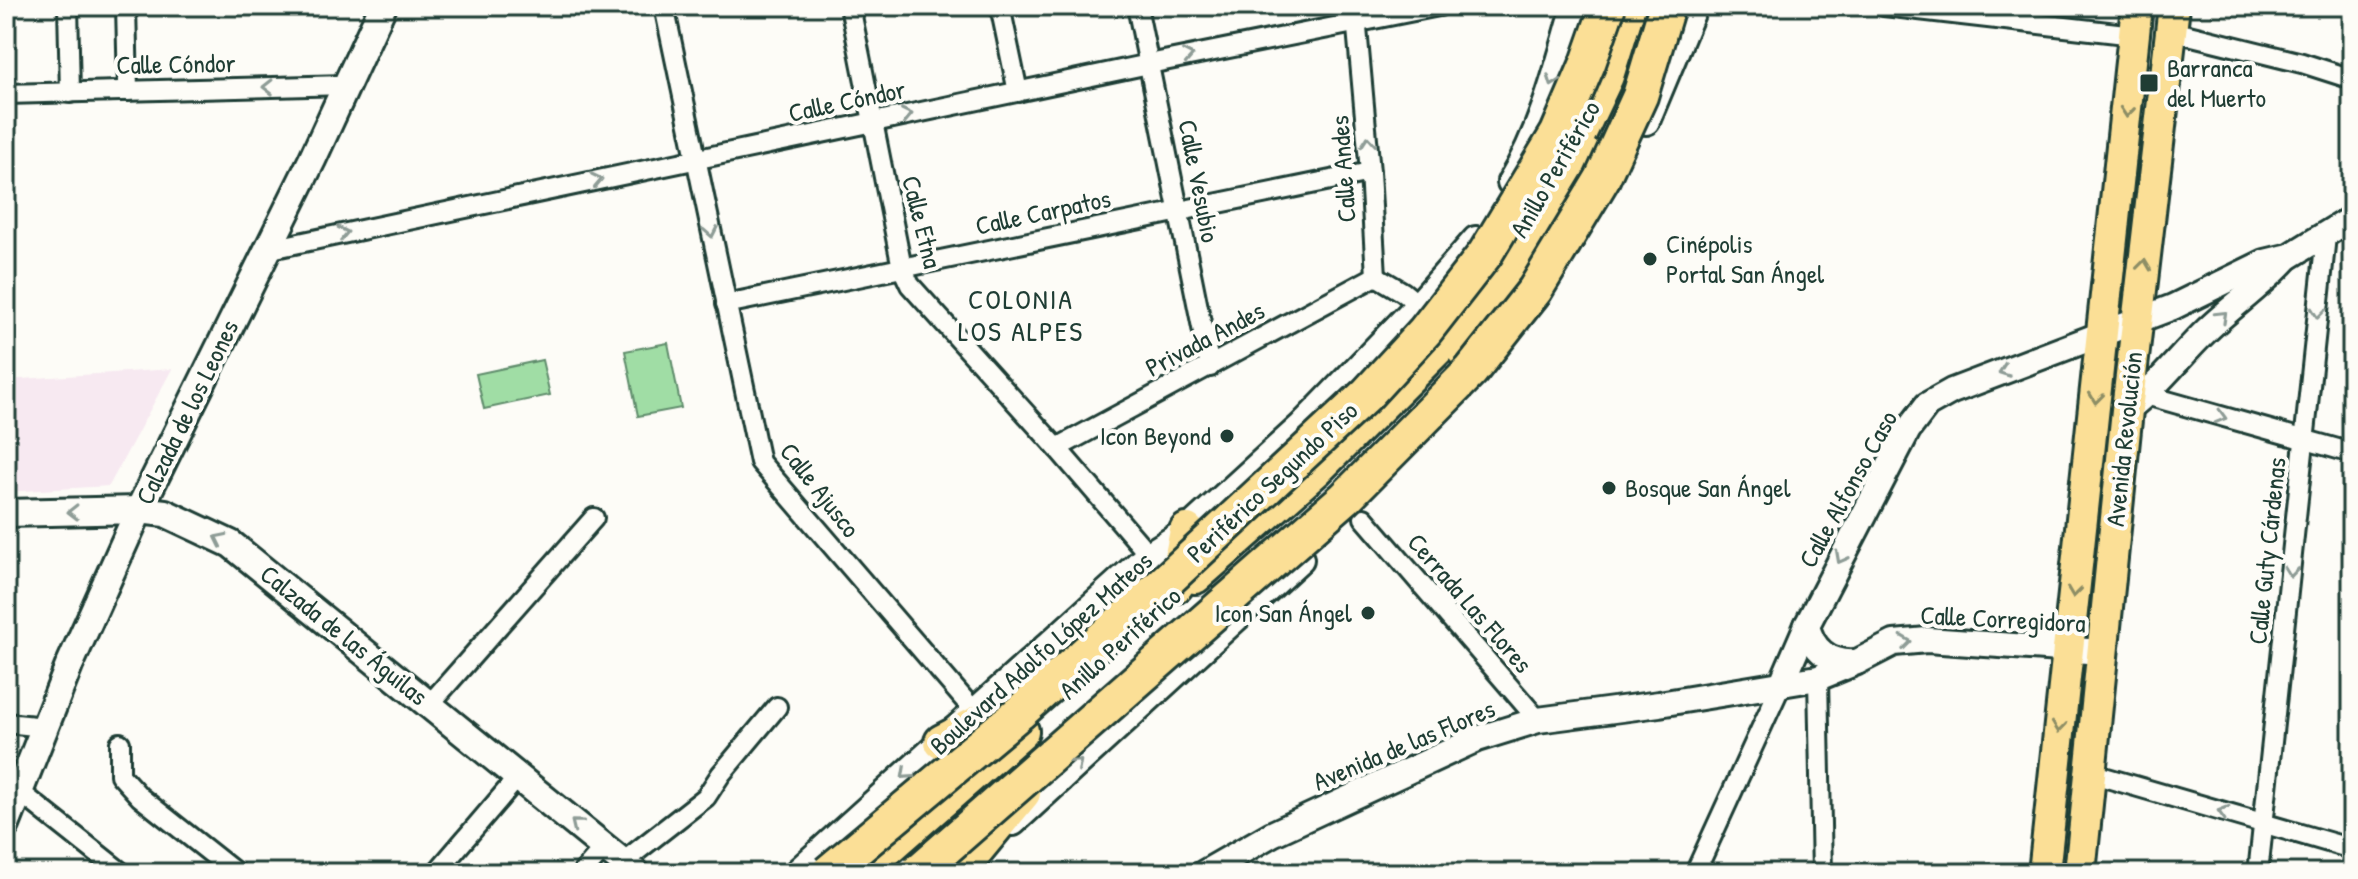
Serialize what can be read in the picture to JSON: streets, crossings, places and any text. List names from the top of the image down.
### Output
{
  "streets": {
    "highway": ["Anillo Periférico", "Periférico Segundo Piso"],
    "main road": [
      "Calzada de los Leones",
      "Avenida Revolución",
      "Calzada de las Águilas",
      "Boulevard Adolfo López Mateos"
    ],
    "street": [
      "Calle Cóndor",
      "Calle Andes",
      "Calle Vesubio",
      "Calle Carpatos",
      "Calle Etna",
      "Privada Andes",
      "Calle Alfonso Caso",
      "Calle Ajusco",
      "Calle Guty Cárdenas",
      "Cerrada Las Flores",
      "Calle Corregidora",
      "Avenida de las Flores"
    ]
  },
  "crossings": [
    ["Calle Cóndor", "Calle Andes"],
    ["Calle Cóndor", "Calle Vesubio"],
    ["Calle Cóndor", "Calle Etna"],
    ["Calle Cóndor", "Calzada de los Leones"],
    ["Calle Cóndor", "Calle Ajusco"],
    ["Calle Andes", "Calle Carpatos"],
    ["Calle Andes", "Privada Andes"],
    ["Calle Vesubio", "Calle Carpatos"],
    ["Calle Vesubio", "Privada Andes"],
    ["Calle Carpatos", "Calle Etna"],
    ["Calle Carpatos", "Calle Ajusco"],
    ["Calle Etna", "Privada Andes"],
    ["Calle Etna", "Boulevard Adolfo López Mateos"],
    ["Calzada de los Leones", "Calzada de las Águilas"],
    ["Avenida Revolución", "Calle Alfonso Caso"],
    ["Avenida Revolución", "Calle Corregidora"],
    ["Periférico Segundo Piso", "Boulevard Adolfo López Mateos"],
    ["Calle Alfonso Caso", "Calle Corregidora"],
    ["Calle Alfonso Caso", "Avenida de las Flores"],
    ["Calle Ajusco", "Boulevard Adolfo López Mateos"],
    ["Cerrada Las Flores", "Avenida de las Flores"],
    ["Calle Corregidora", "Avenida de las Flores"]
  ],
  "one_way": [
    "Calle Andes",
    "Calle Alfonso Caso",
    "Calle Guty Cárdenas",
    "Calle Corregidora",
    "Calzada de las Águilas"
  ],
  "districts": ["COLONIA LOS ALPES"],
  "places": {
    "transit": ["Barranca del Muerto"],
    "other": [
      "Cinépolis Portal San Ángel",
      "Icon Beyond",
      "Bosque San Ángel",
      "Icon San Ángel"
    ]
  }
}
